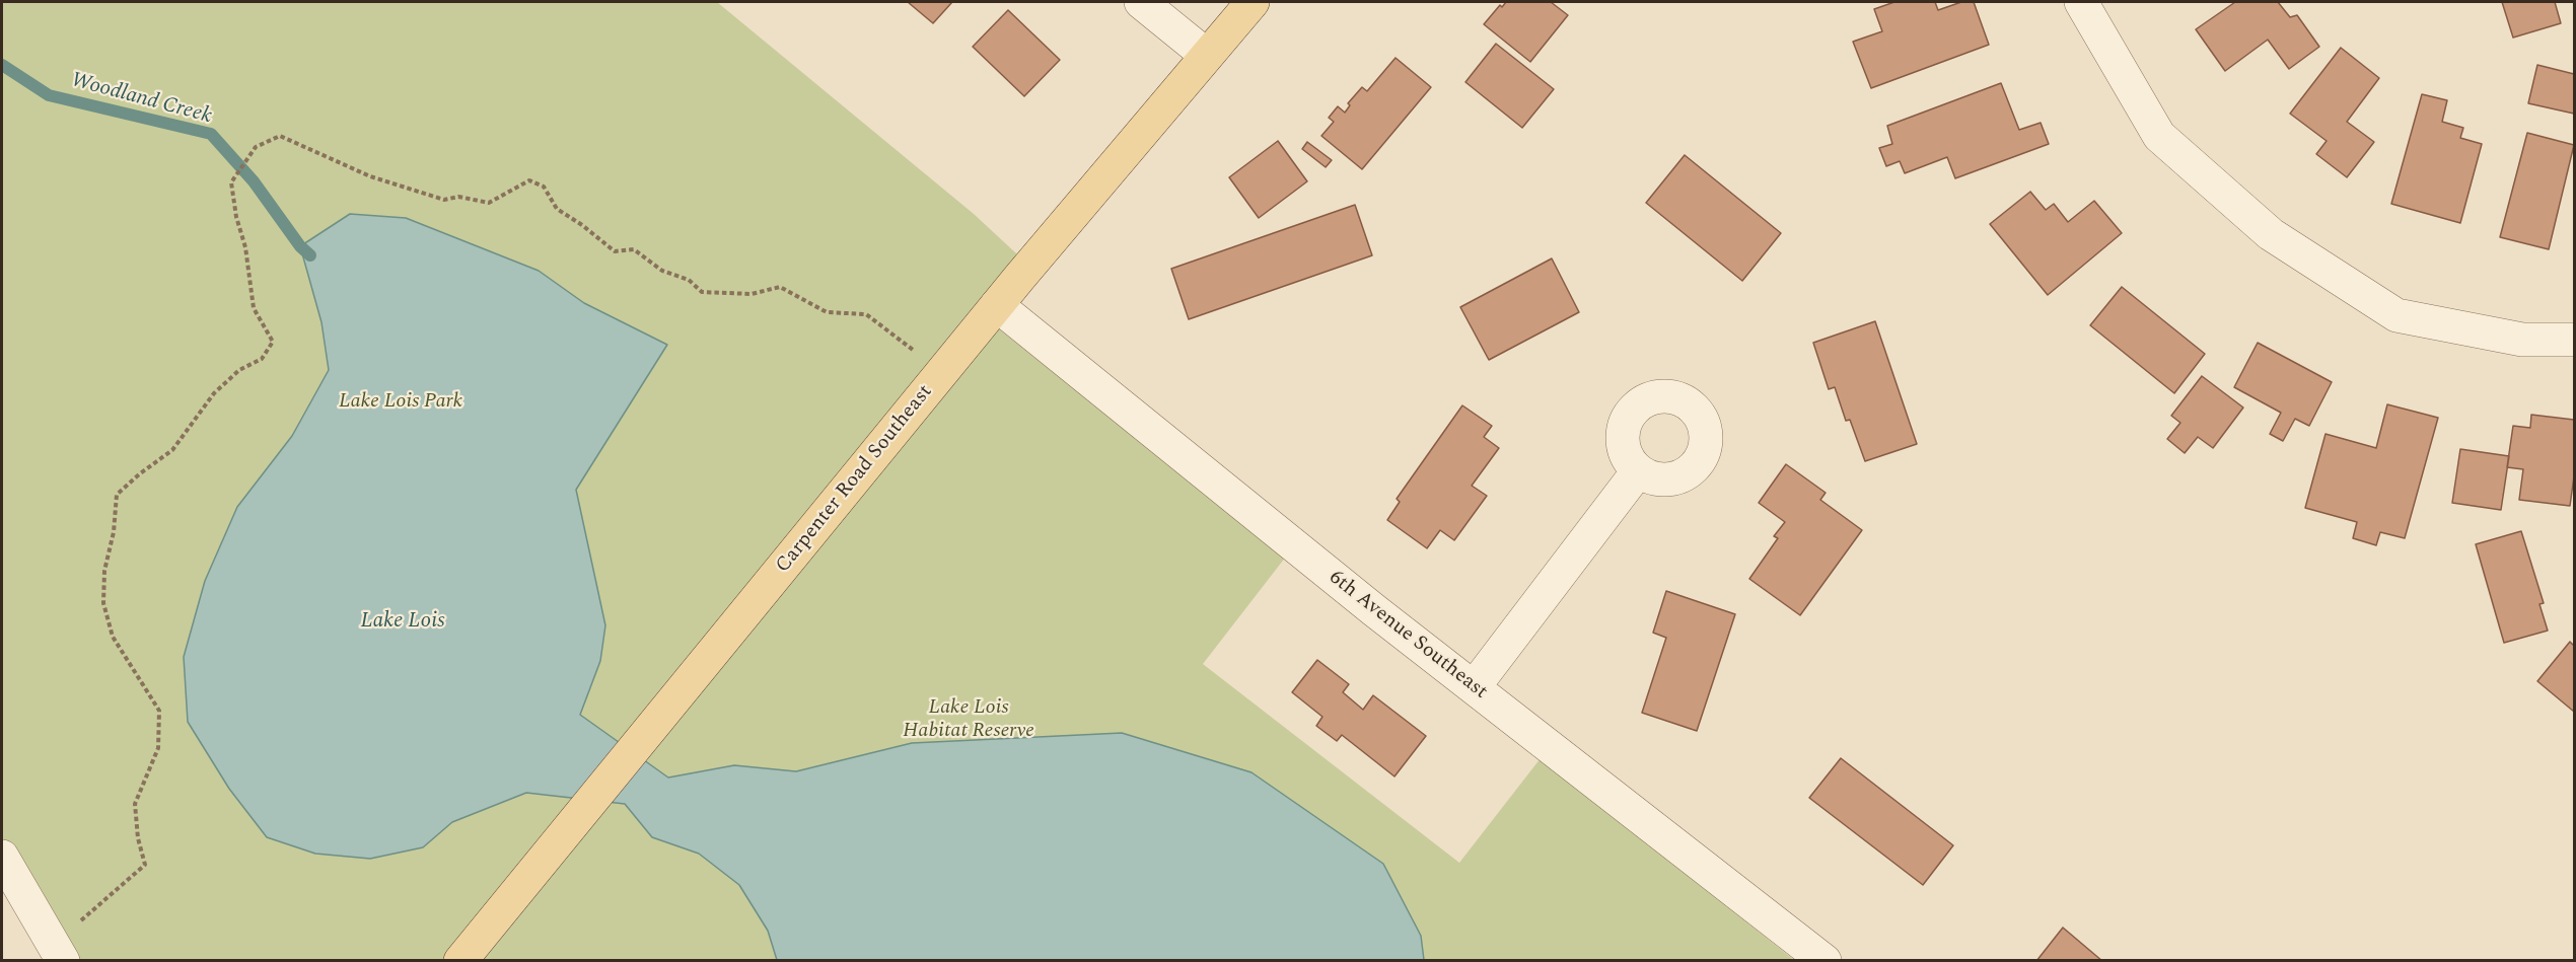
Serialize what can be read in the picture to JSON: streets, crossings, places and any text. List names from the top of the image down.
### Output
{
  "streets": {
    "main road": ["Carpenter Road Southeast"],
    "street": ["6th Avenue Southeast"]
  },
  "crossings": [
    ["Carpenter Road Southeast", "6th Avenue Southeast"]
  ],
  "water": ["Woodland Creek", "Lake Lois"],
  "parks": ["Lake Lois Park", "Lake Lois Habitat Reserve"]
}
